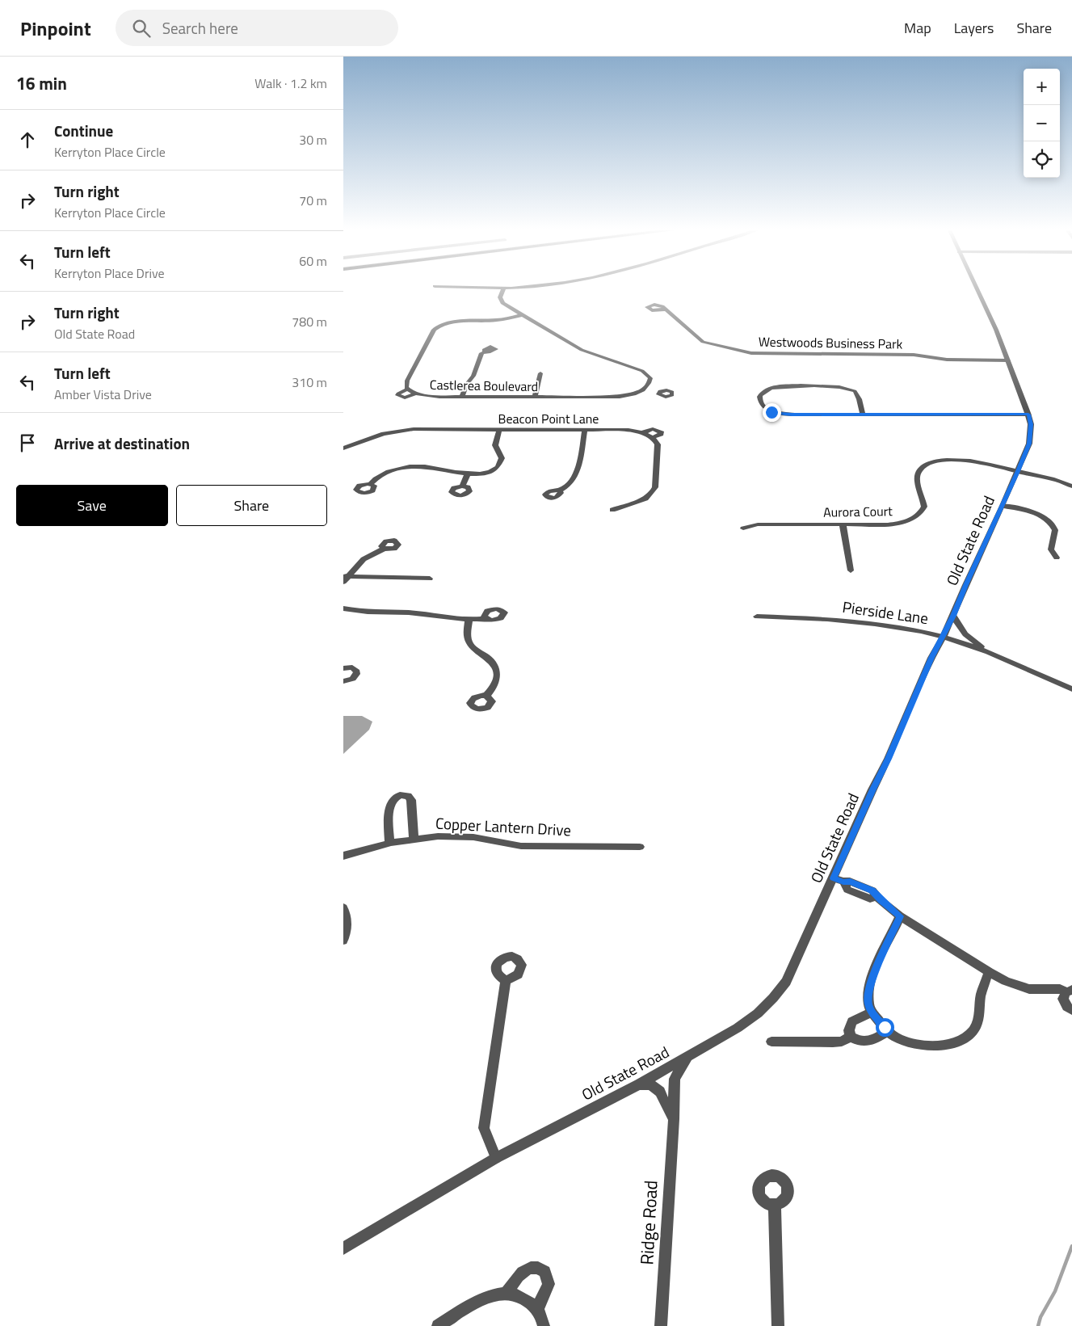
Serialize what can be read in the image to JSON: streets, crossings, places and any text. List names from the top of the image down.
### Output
{
  "streets": {
    "street": [
      "Westwoods Business Park",
      "Castlerea Boulevard",
      "Beacon Point Lane",
      "Aurora Court",
      "Old State Road",
      "Pierside Lane",
      "Copper Lantern Drive",
      "Ridge Road"
    ]
  },
  "crossings": [
    ["Westwoods Business Park", "Old State Road"],
    ["Old State Road", "Pierside Lane"],
    ["Old State Road", "Ridge Road"]
  ],
  "page": {
    "header": "Pinpoint",
    "search": "Search here",
    "nav": ["Map", "Layers", "Share"],
    "heading": ["16 min", "Walk · 1.2 km"],
    "map_buttons": ["+", "−"],
    "list": [
      ["Continue", "Kerryton Place Circle", "30 m"],
      ["Turn right", "Kerryton Place Circle", "70 m"],
      ["Turn left", "Kerryton Place Drive", "60 m"],
      ["Turn right", "Old State Road", "780 m"],
      ["Turn left", "Amber Vista Drive", "310 m"],
      "Arrive at destination"
    ],
    "buttons": ["Save", "Share"]
  }
}
